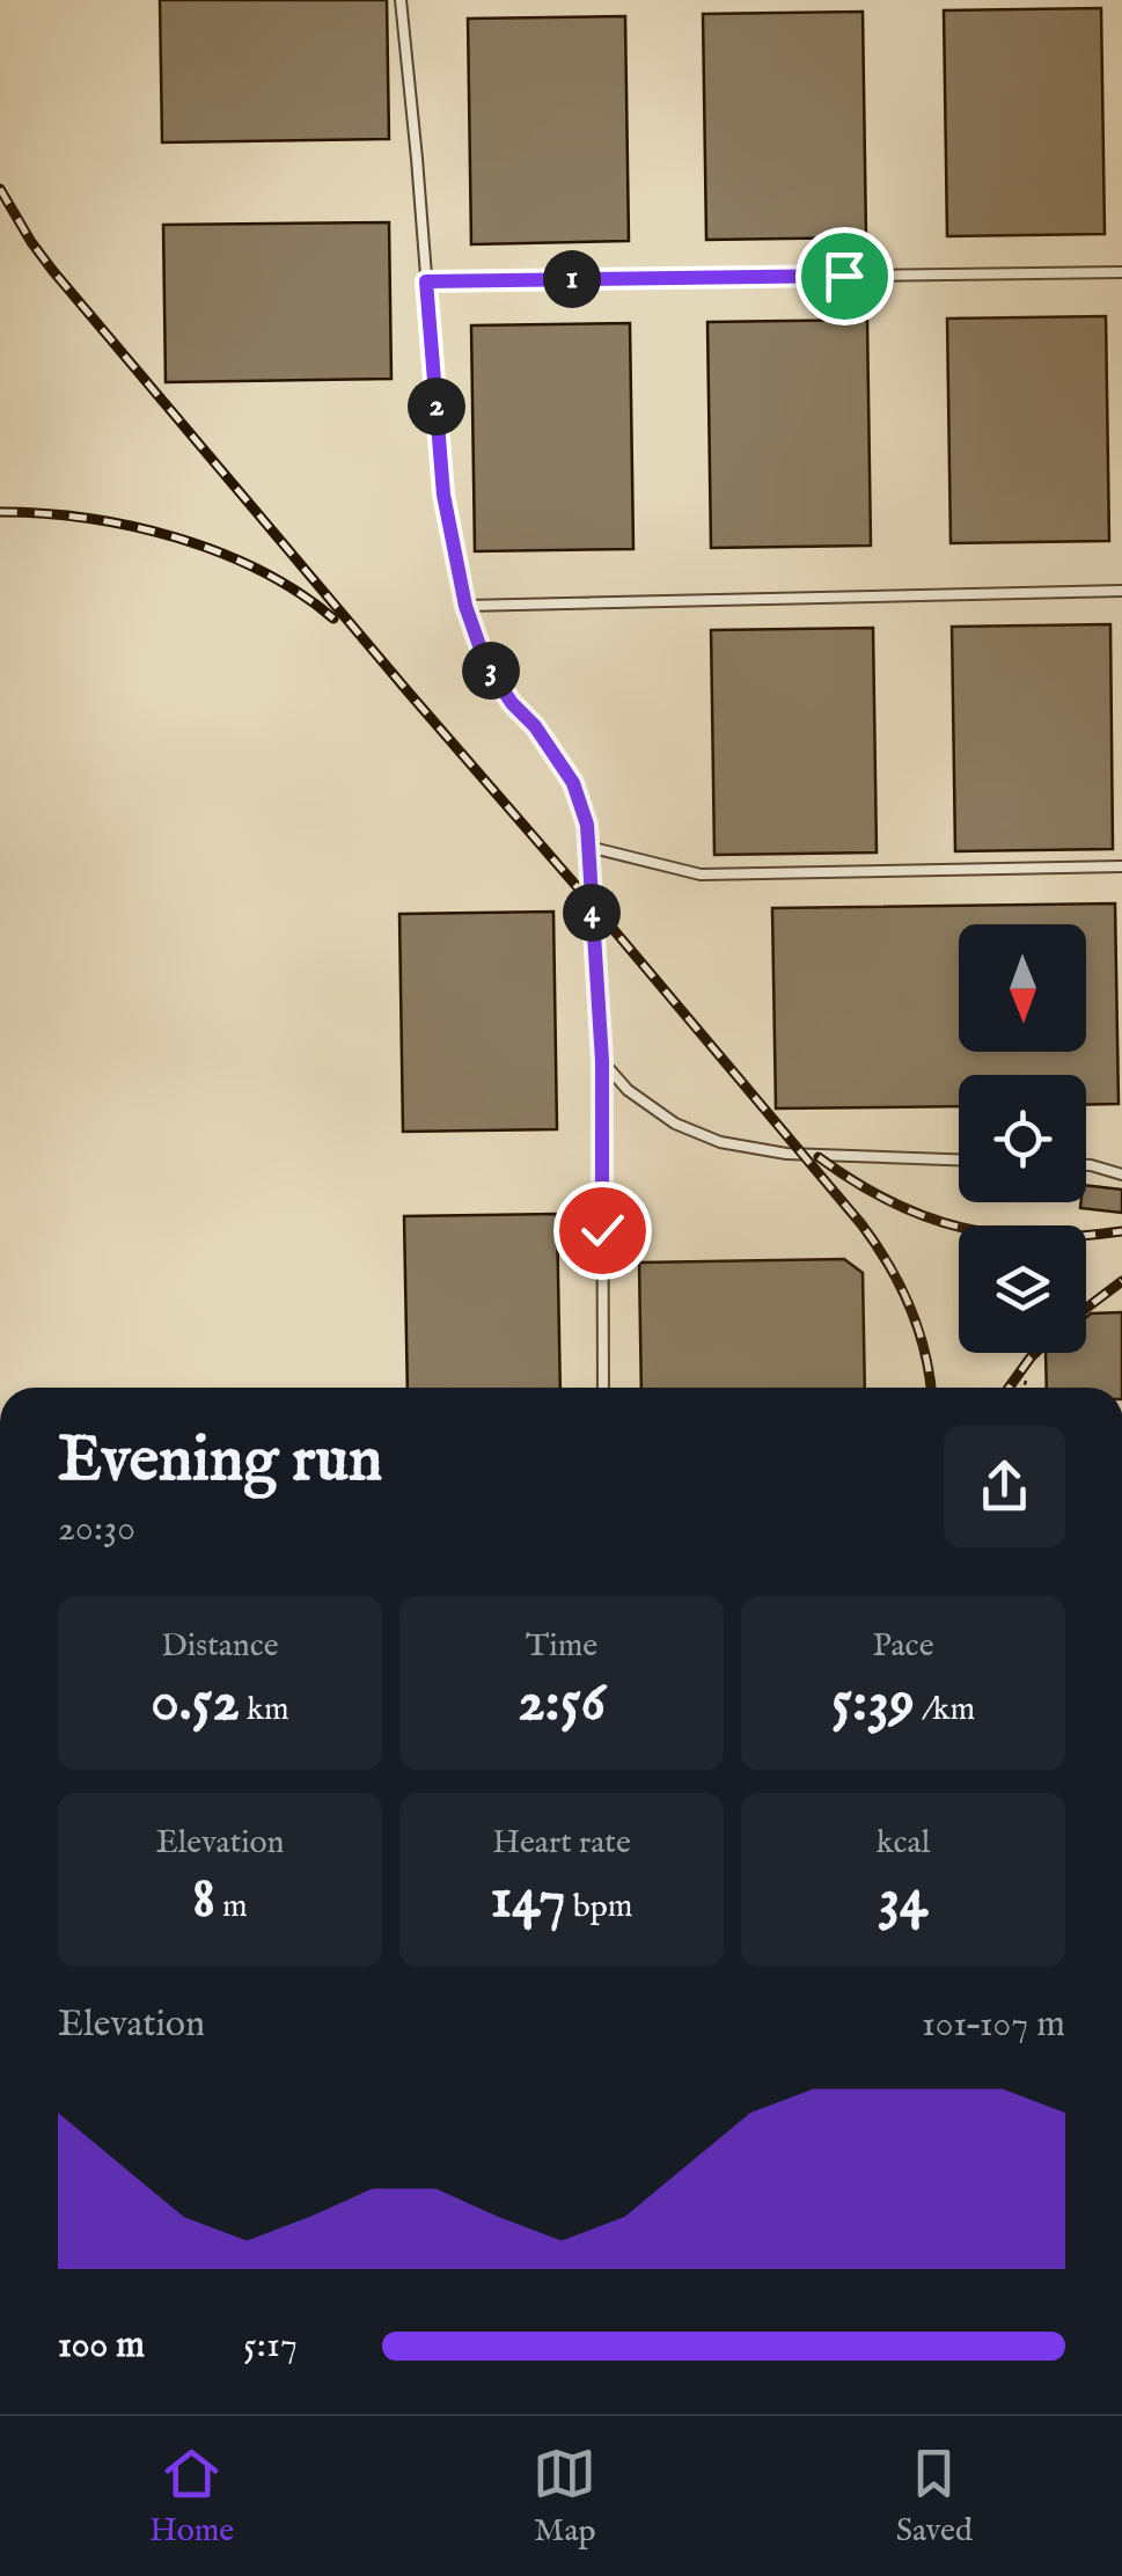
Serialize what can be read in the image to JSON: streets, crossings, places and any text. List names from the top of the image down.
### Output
{
  "north": "bottom",
  "page": {
    "pins": [
      "1",
      "2",
      "3",
      "4"
    ],
    "heading": ["Evening run", "20:30"],
    "stats": [
      ["Distance", "0.52 km"],
      ["Time", "2:56"],
      ["Pace", "5:39 /km"],
      ["Elevation", "8 m"],
      ["Heart rate", "147 bpm"],
      ["kcal", "34"]
    ],
    "chart": ["Elevation", "101–107 m"],
    "list": [
      {
        "name": "100 m",
        "note": "5:17"
      }
    ],
    "tabs": ["Home", "Map", "Saved"]
  }
}
